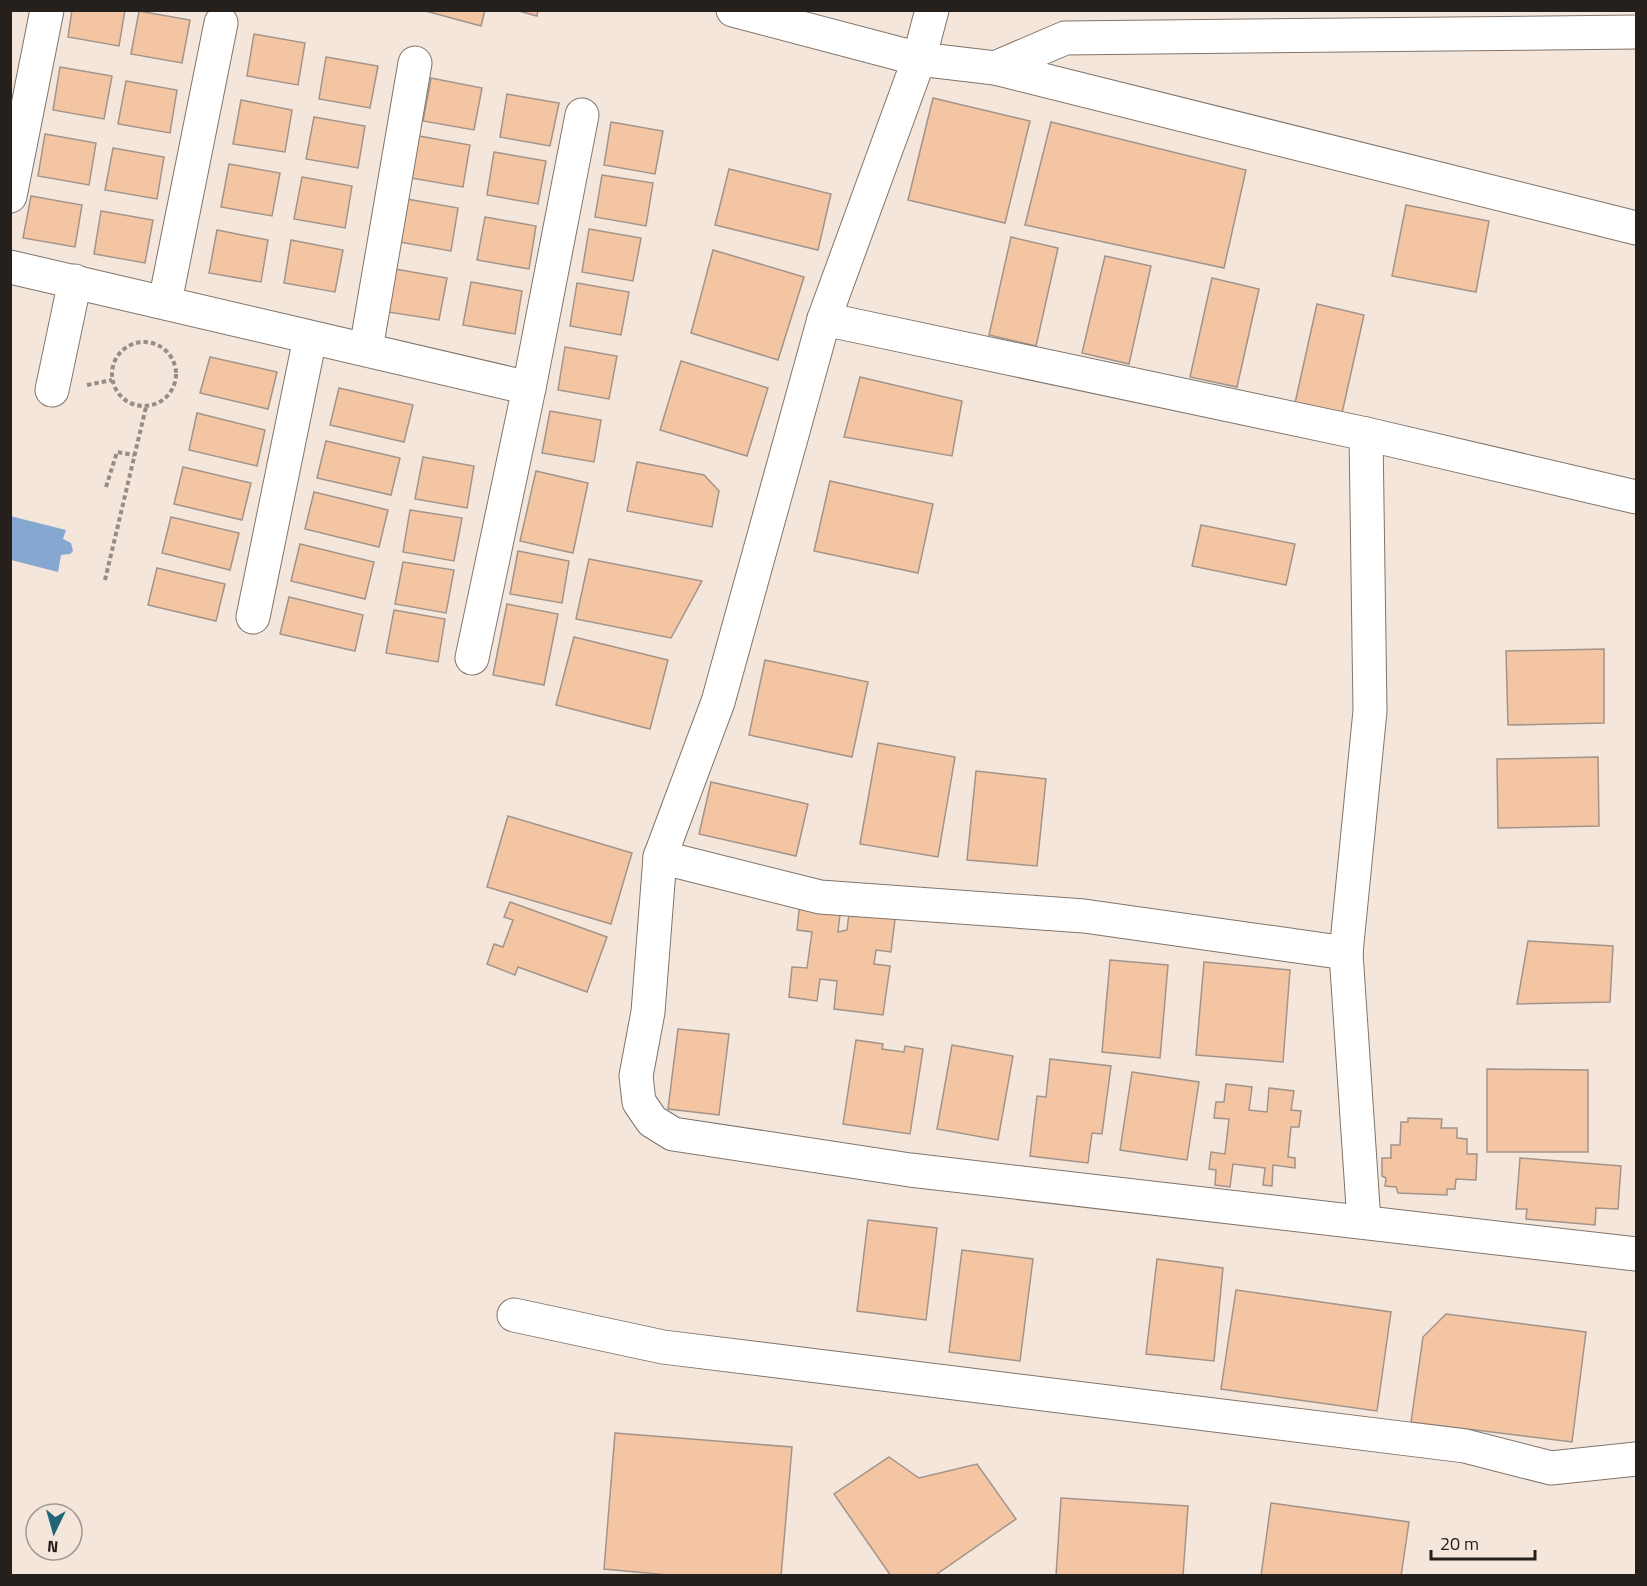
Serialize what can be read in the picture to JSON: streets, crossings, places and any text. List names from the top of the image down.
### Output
{
  "scale_bar": "20 m",
  "north": "bottom"
}
